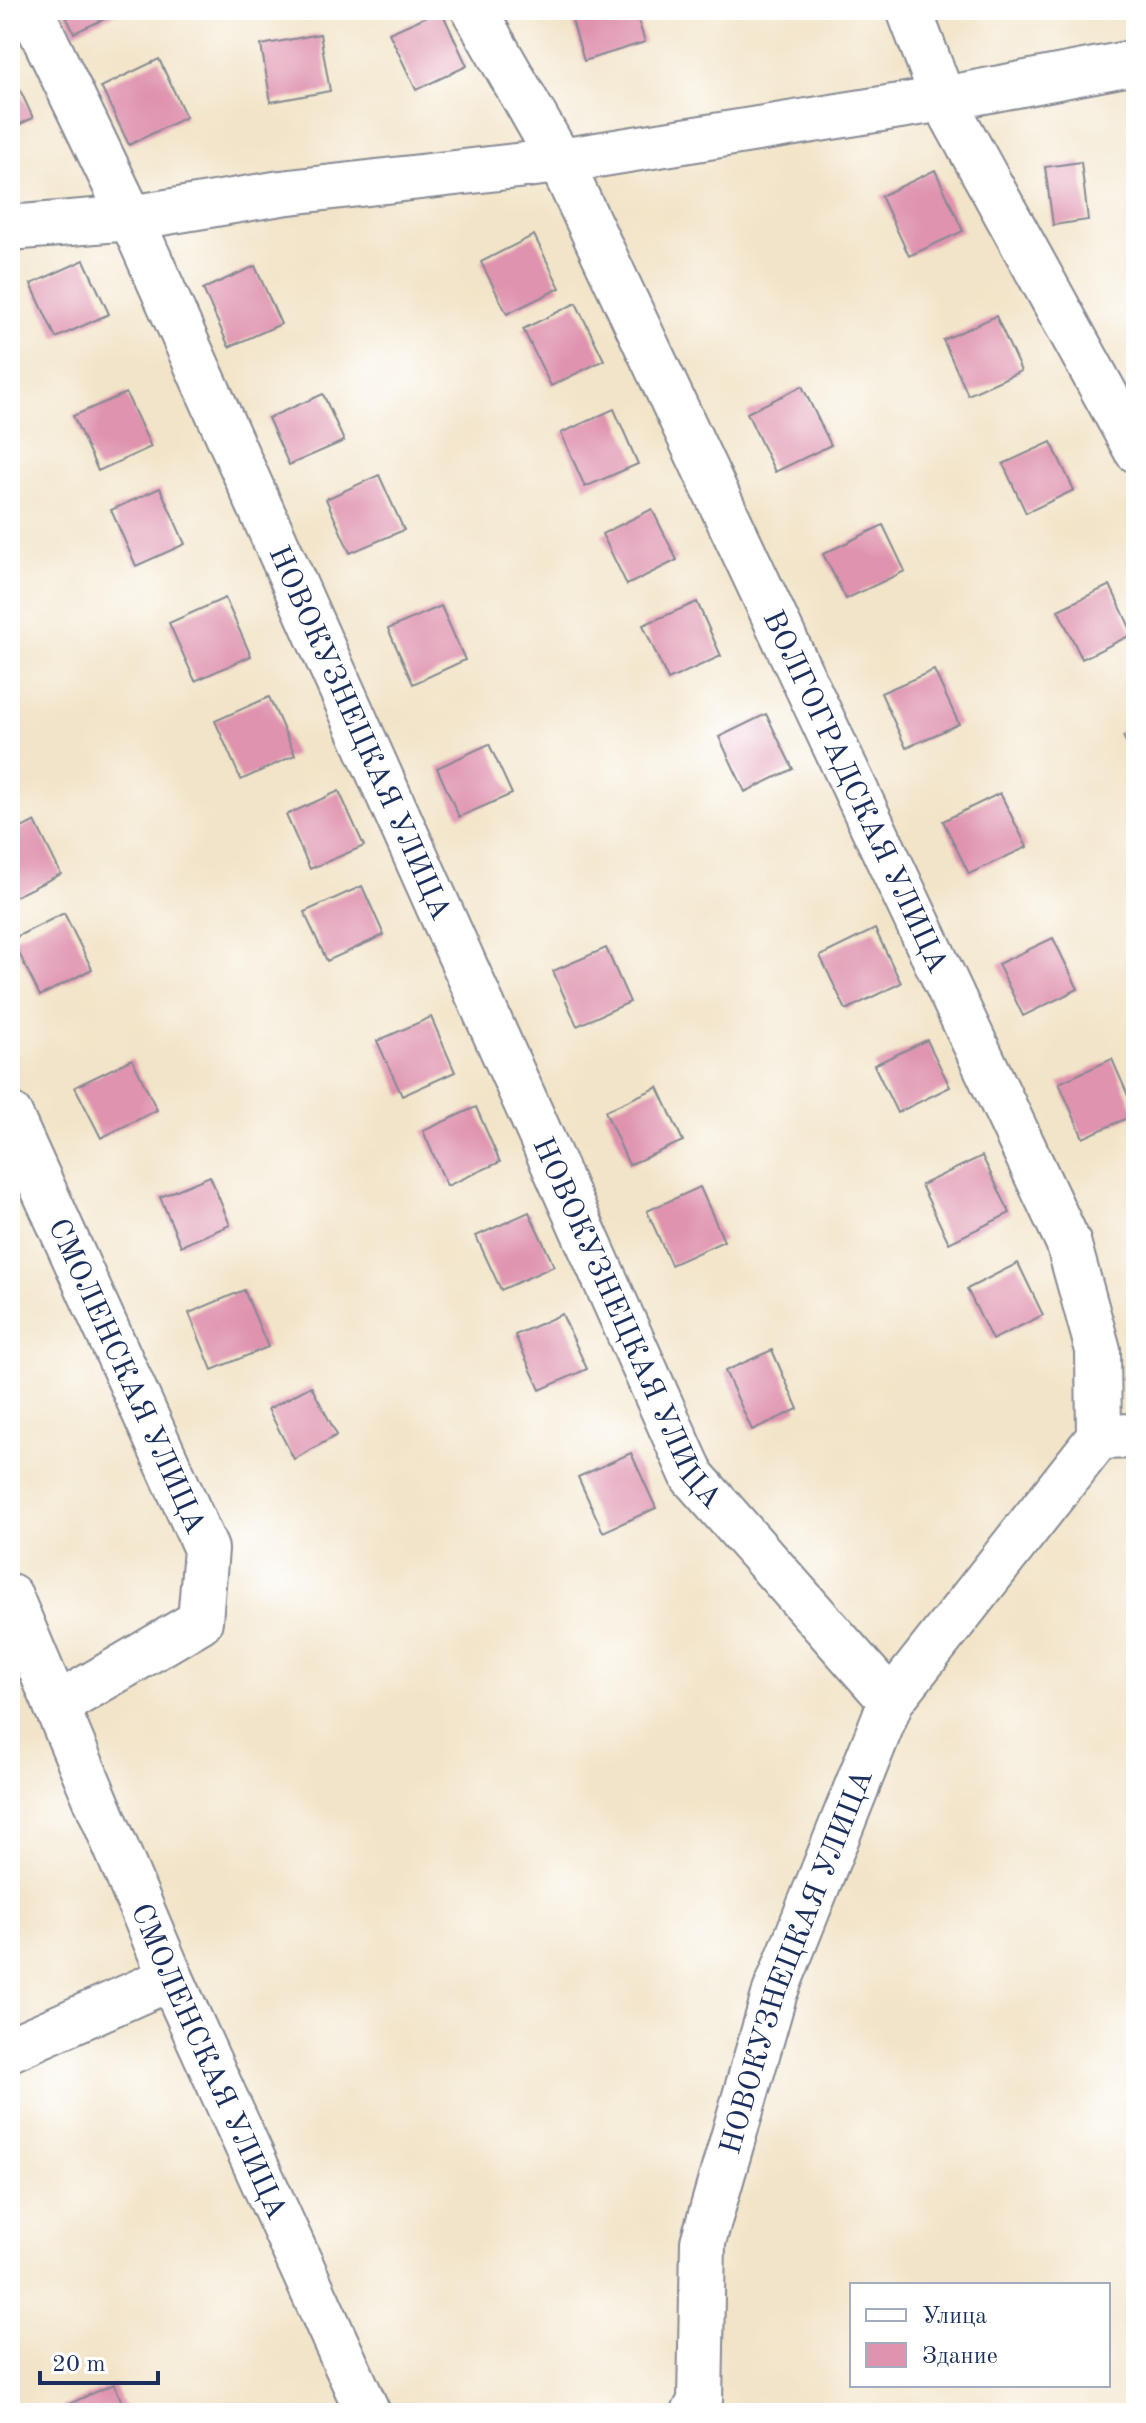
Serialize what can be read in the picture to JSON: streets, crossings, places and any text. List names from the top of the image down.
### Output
{
  "streets": {
    "street": ["НОВОКУЗНЕЦКАЯ УЛИЦА", "ВОЛГОГРАДСКАЯ УЛИЦА", "СМОЛЕНСКАЯ УЛИЦА"]
  },
  "legend": ["Улица", "Здание"],
  "scale_bar": "20 m"
}
